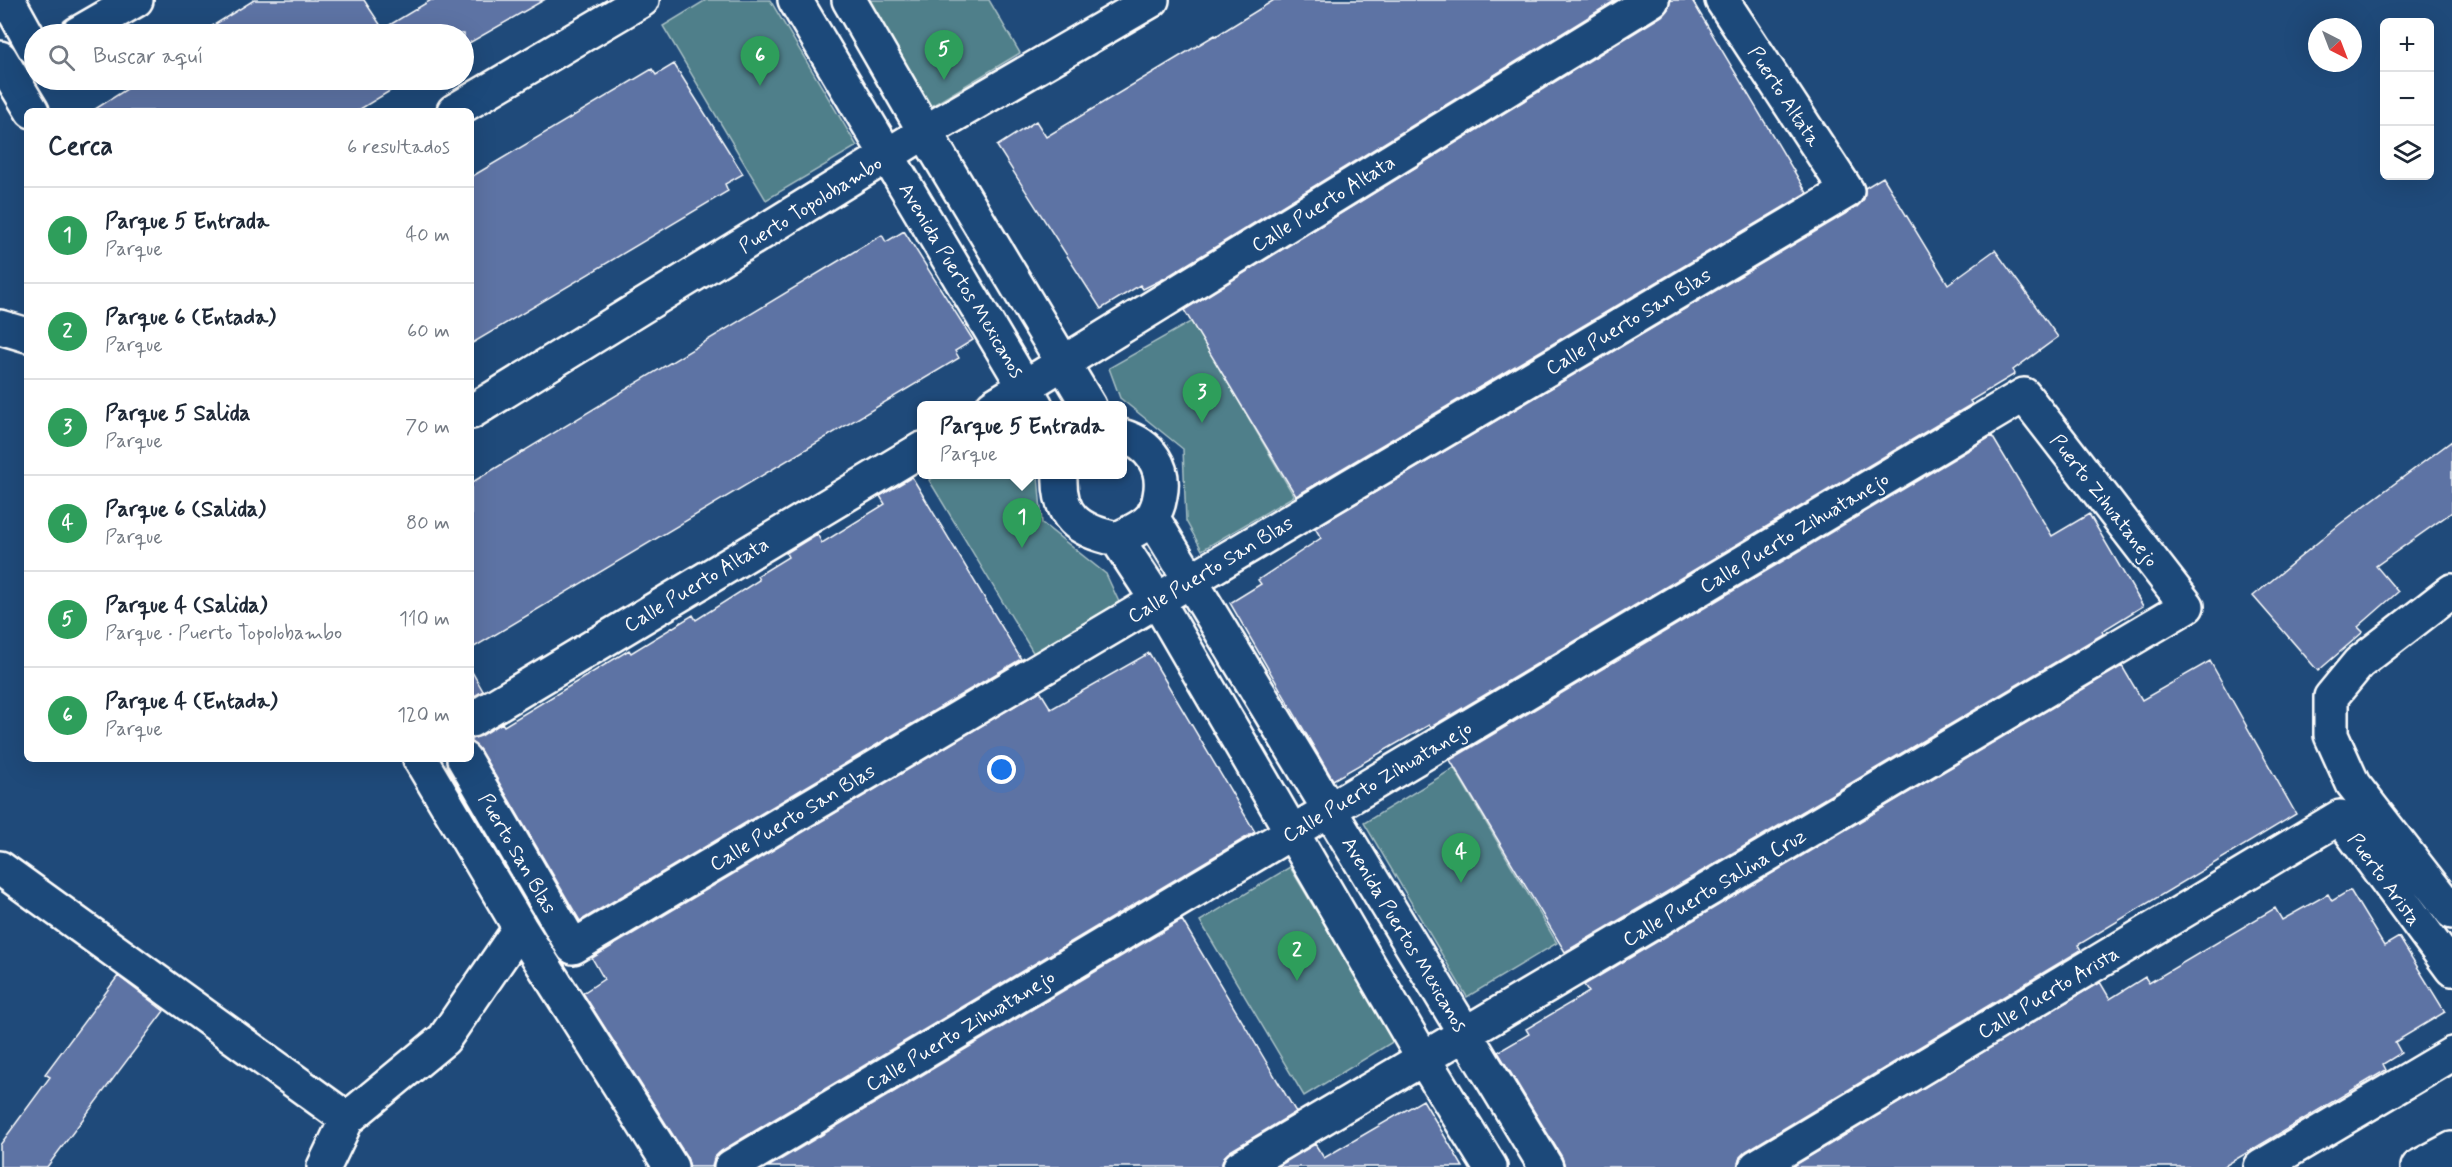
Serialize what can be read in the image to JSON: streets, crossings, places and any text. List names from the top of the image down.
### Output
{
  "streets": {
    "street": [
      "Puerto Altata",
      "Calle Puerto Altata",
      "Puerto Topolobambo",
      "Avenida Puertos Mexicanos",
      "Calle Puerto San Blas",
      "Puerto Zihuatanejo",
      "Calle Puerto Zihuatanejo",
      "Puerto San Blas",
      "Puerto Arista",
      "Calle Puerto Salina Cruz",
      "Calle Puerto Arista"
    ]
  },
  "crossings": [
    ["Puerto Altata", "Calle Puerto San Blas"],
    ["Calle Puerto Altata", "Avenida Puertos Mexicanos"],
    ["Puerto Topolobambo", "Avenida Puertos Mexicanos"],
    ["Avenida Puertos Mexicanos", "Calle Puerto San Blas"],
    ["Avenida Puertos Mexicanos", "Calle Puerto Zihuatanejo"],
    ["Avenida Puertos Mexicanos", "Calle Puerto Salina Cruz"],
    ["Calle Puerto San Blas", "Puerto San Blas"],
    ["Puerto Zihuatanejo", "Calle Puerto Zihuatanejo"],
    ["Puerto Zihuatanejo", "Calle Puerto Salina Cruz"],
    ["Puerto Arista", "Calle Puerto Arista"]
  ],
  "north": "bottom right",
  "page": {
    "map_buttons": ["+", "−"],
    "search": "Buscar aquí",
    "pins": [
      "5",
      "6",
      "3",
      "1",
      "4",
      "2"
    ],
    "heading": ["Cerca", "6 resultados"],
    "list": [
      {
        "mark": "1",
        "name": "Parque 5 Entrada",
        "note": "Parque",
        "value": "40 m"
      },
      {
        "mark": "2",
        "name": "Parque 6 (Entada)",
        "note": "Parque",
        "value": "60 m"
      },
      {
        "mark": "3",
        "name": "Parque 5 Salida",
        "note": "Parque",
        "value": "70 m"
      },
      {
        "mark": "4",
        "name": "Parque 6 (Salida)",
        "note": "Parque",
        "value": "80 m"
      },
      {
        "mark": "5",
        "name": "Parque 4 (Salida)",
        "note": "Parque · Puerto Topolobambo",
        "value": "110 m"
      },
      {
        "mark": "6",
        "name": "Parque 4 (Entada)",
        "note": "Parque",
        "value": "120 m"
      }
    ],
    "popup": ["Parque 5 Entrada", "Parque"]
  }
}
